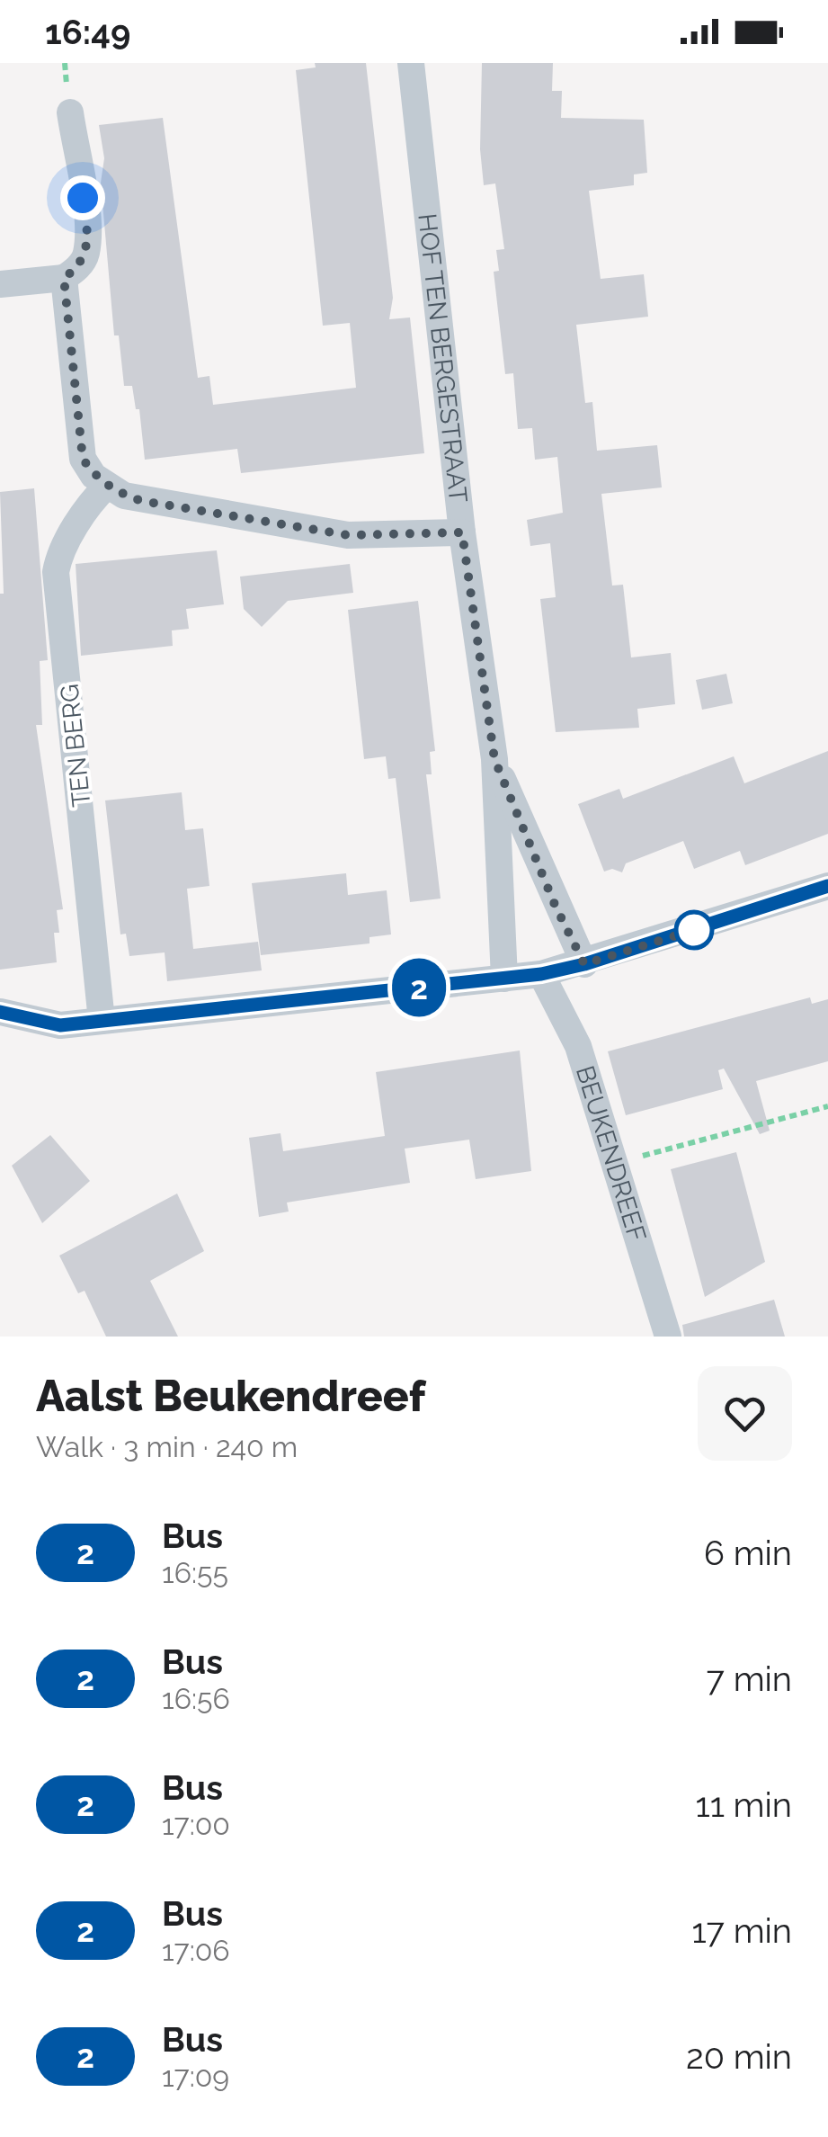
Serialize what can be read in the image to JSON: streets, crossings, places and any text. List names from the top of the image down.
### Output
{
  "streets": {
    "street": ["HOF TEN BERGESTRAAT", "TEN BERG", "BEUKENDREEF"]
  },
  "lines": ["bus line 2"],
  "page": {
    "status": "16:49",
    "on_map": "2",
    "heading": ["Aalst Beukendreef", "Walk · 3 min · 240 m"],
    "list": [
      {
        "mark": "2",
        "name": "Bus",
        "note": "16:55",
        "value": "6 min"
      },
      {
        "mark": "2",
        "name": "Bus",
        "note": "16:56",
        "value": "7 min"
      },
      {
        "mark": "2",
        "name": "Bus",
        "note": "17:00",
        "value": "11 min"
      },
      {
        "mark": "2",
        "name": "Bus",
        "note": "17:06",
        "value": "17 min"
      },
      {
        "mark": "2",
        "name": "Bus",
        "note": "17:09",
        "value": "20 min"
      }
    ]
  }
}
